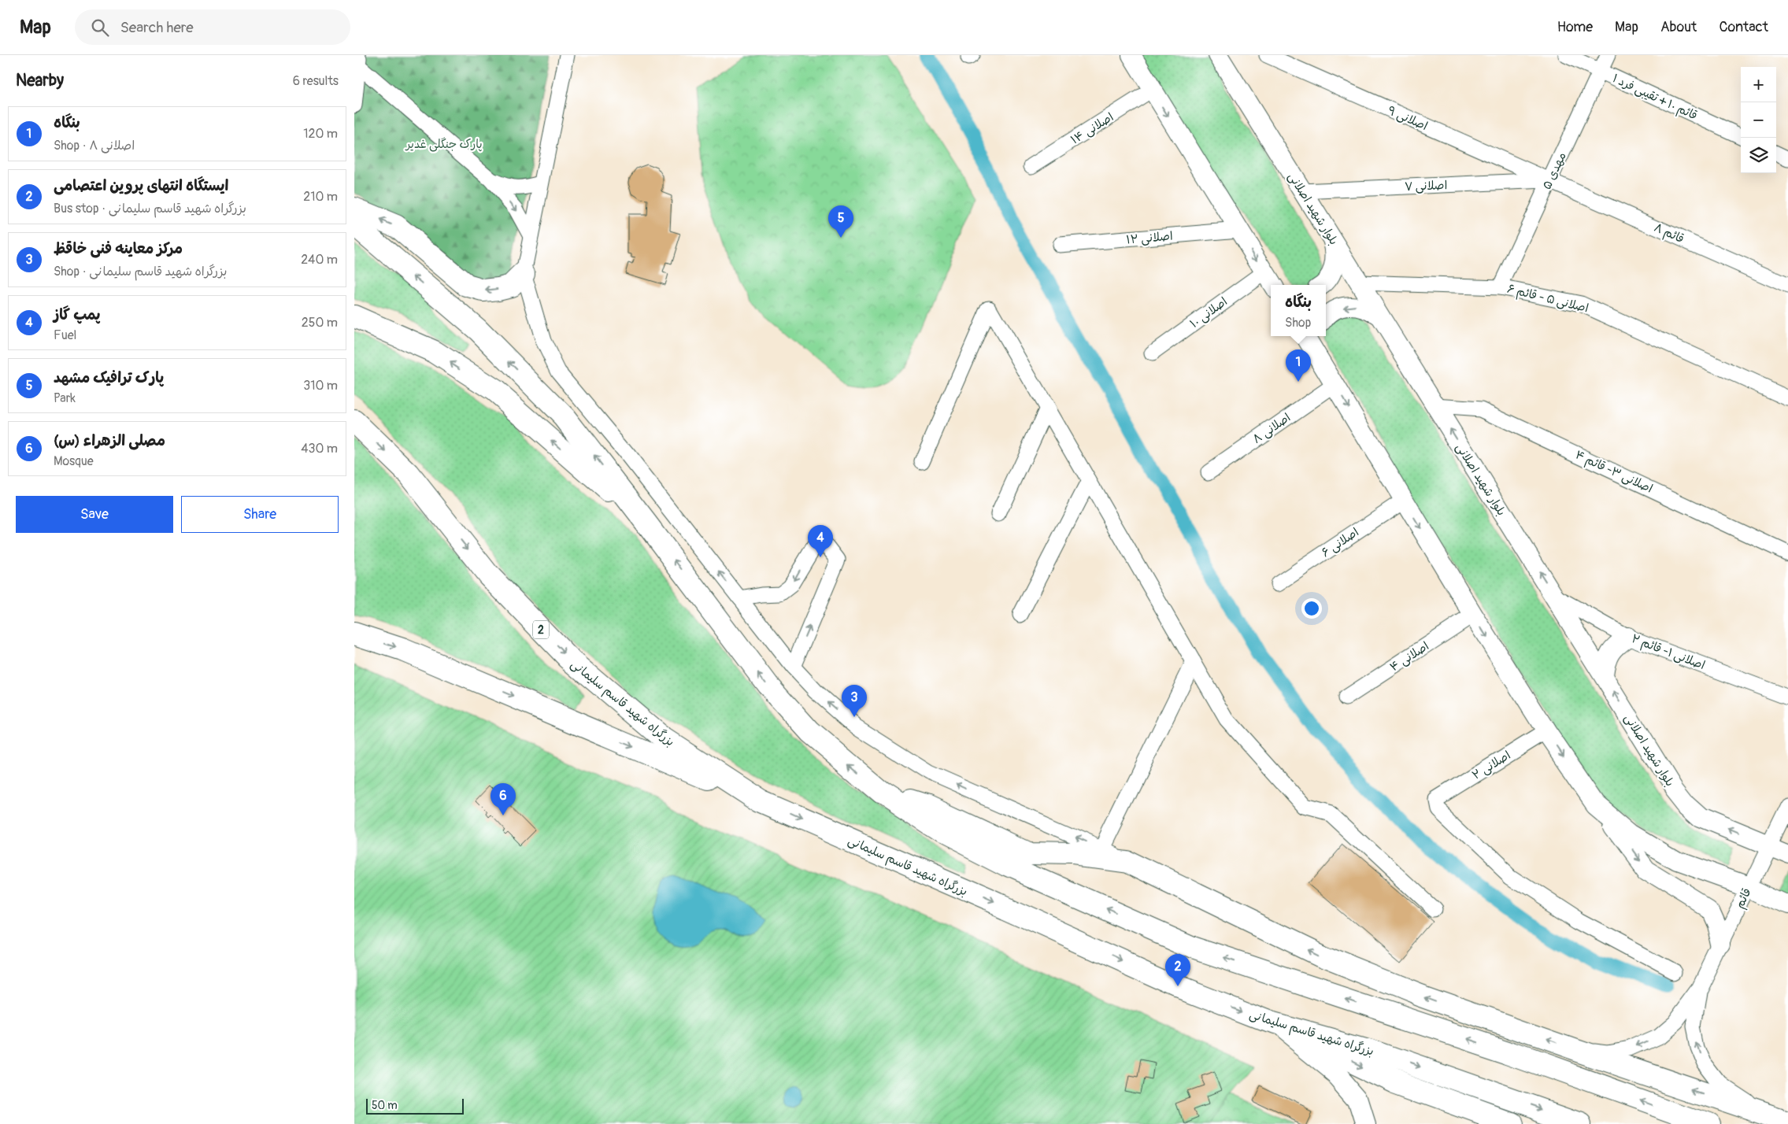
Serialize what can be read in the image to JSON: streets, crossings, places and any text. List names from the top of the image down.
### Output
{
  "streets": {
    "highway": ["2", "بزرگراه شهید قاسم سلیمانی"],
    "main road": ["بلوار شهید اصلانی"],
    "street": [
      "قائم ۱۰ + تقیبی فرد ۱",
      "اصلانی ۹",
      "اصلانی ۱۴",
      "مهدی ۵",
      "اصلانی ۷",
      "قائم ۸",
      "اصلانی ۱۲",
      "اصلانی ۵ - قائم ۶",
      "اصلانی ۱۰",
      "اصلانی ۸",
      "اصلانی ۳- قائم ۴",
      "اصلانی ۶",
      "اصلانی ۱- قائم ۲",
      "اصلانی ۴",
      "اصلانی ۲",
      "قائم"
    ]
  },
  "crossings": [
    ["قائم ۱۰ + تقیبی فرد ۱", "مهدی ۵"],
    ["اصلانی ۹", "مهدی ۵"],
    ["اصلانی ۹", "اصلانی ۷"],
    ["اصلانی ۹", "قائم ۸"],
    ["مهدی ۵", "اصلانی ۷"],
    ["مهدی ۵", "قائم ۸"],
    ["مهدی ۵", "اصلانی ۵ - قائم ۶"],
    ["اصلانی ۷", "بلوار شهید اصلانی"],
    ["اصلانی ۷", "قائم ۸"],
    ["بلوار شهید اصلانی", "اصلانی ۵ - قائم ۶"],
    ["بلوار شهید اصلانی", "اصلانی ۳- قائم ۴"],
    ["بلوار شهید اصلانی", "اصلانی ۱- قائم ۲"],
    ["بلوار شهید اصلانی", "قائم"]
  ],
  "parks": ["پارک جنگلی غدیر"],
  "scale_bar": "50 m",
  "page": {
    "header": "Map",
    "search": "Search here",
    "nav": [
      "Home",
      "Map",
      "About",
      "Contact"
    ],
    "heading": ["Nearby", "6 results"],
    "map_buttons": ["+", "−"],
    "list": [
      {
        "mark": "1",
        "name": "بنگاه",
        "note": "Shop · اصلانی ۸",
        "value": "120 m"
      },
      {
        "mark": "2",
        "name": "ایستگاه انتهای پروین اعتصامی",
        "note": "Bus stop · بزرگراه شهید قاسم سلیمانی",
        "value": "210 m"
      },
      {
        "mark": "3",
        "name": "مرکز معاینه فنی خاقظ",
        "note": "Shop · بزرگراه شهید قاسم سلیمانی",
        "value": "240 m"
      },
      {
        "mark": "4",
        "name": "پمپ گاز",
        "note": "Fuel",
        "value": "250 m"
      },
      {
        "mark": "5",
        "name": "پارک ترافیک مشهد",
        "note": "Park",
        "value": "310 m"
      },
      {
        "mark": "6",
        "name": "مصلی الزهراء (س)",
        "note": "Mosque",
        "value": "430 m"
      }
    ],
    "pins": [
      "5",
      "1",
      "4",
      "3",
      "6",
      "2"
    ],
    "popup": ["بنگاه", "Shop"],
    "buttons": ["Save", "Share"],
    "scale": "50 m"
  }
}
